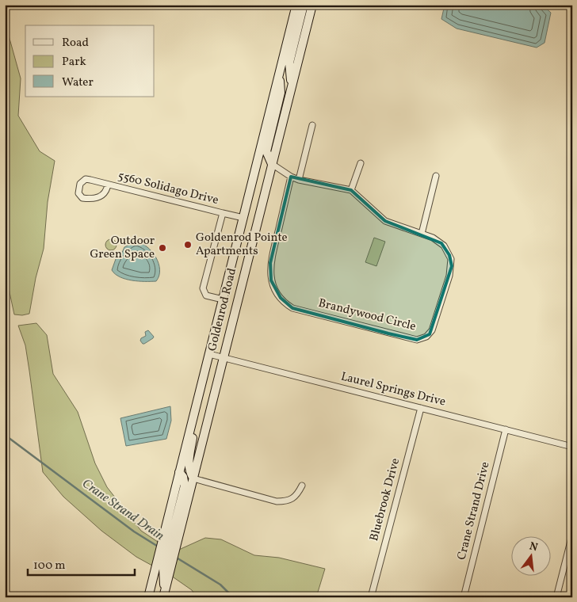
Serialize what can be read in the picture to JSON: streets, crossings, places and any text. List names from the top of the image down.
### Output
{
  "streets": {
    "main road": ["Goldenrod Road"],
    "street": [
      "5560 Solidago Drive",
      "Brandywood Circle",
      "Laurel Springs Drive",
      "Bluebrook Drive",
      "Crane Strand Drive"
    ]
  },
  "crossings": [
    ["5560 Solidago Drive", "Goldenrod Road"],
    ["Goldenrod Road", "Laurel Springs Drive"],
    ["Laurel Springs Drive", "Bluebrook Drive"],
    ["Laurel Springs Drive", "Crane Strand Drive"]
  ],
  "water": ["Crane Strand Drain"],
  "places": ["Goldenrod Pointe Apartments", "Outdoor Green Space"],
  "legend": ["Road", "Park", "Water"],
  "scale_bar": "100 m",
  "north": "top"
}
